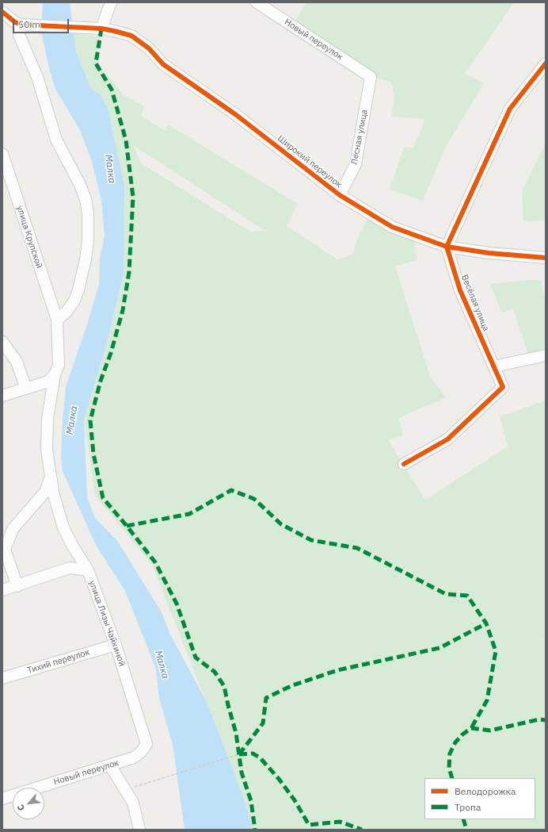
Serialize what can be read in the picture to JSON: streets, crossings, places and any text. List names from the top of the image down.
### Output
{
  "streets": {
    "street": [
      "Новый переулок",
      "Лесная улица",
      "Широкий переулок",
      "улица Крупской",
      "Весёлая улица",
      "улица Лизы Чайкиной",
      "Тихий переулок"
    ]
  },
  "crossings": [
    ["Новый переулок", "Лесная улица"],
    ["Новый переулок", "улица Лизы Чайкиной"],
    ["Лесная улица", "Широкий переулок"],
    ["Широкий переулок", "Весёлая улица"],
    ["улица Крупской", "улица Лизы Чайкиной"],
    ["улица Лизы Чайкиной", "Тихий переулок"]
  ],
  "water": ["Малка"],
  "legend": ["Велодорожка", "Тропа"],
  "scale_bar": "50 m",
  "north": "bottom left"
}
